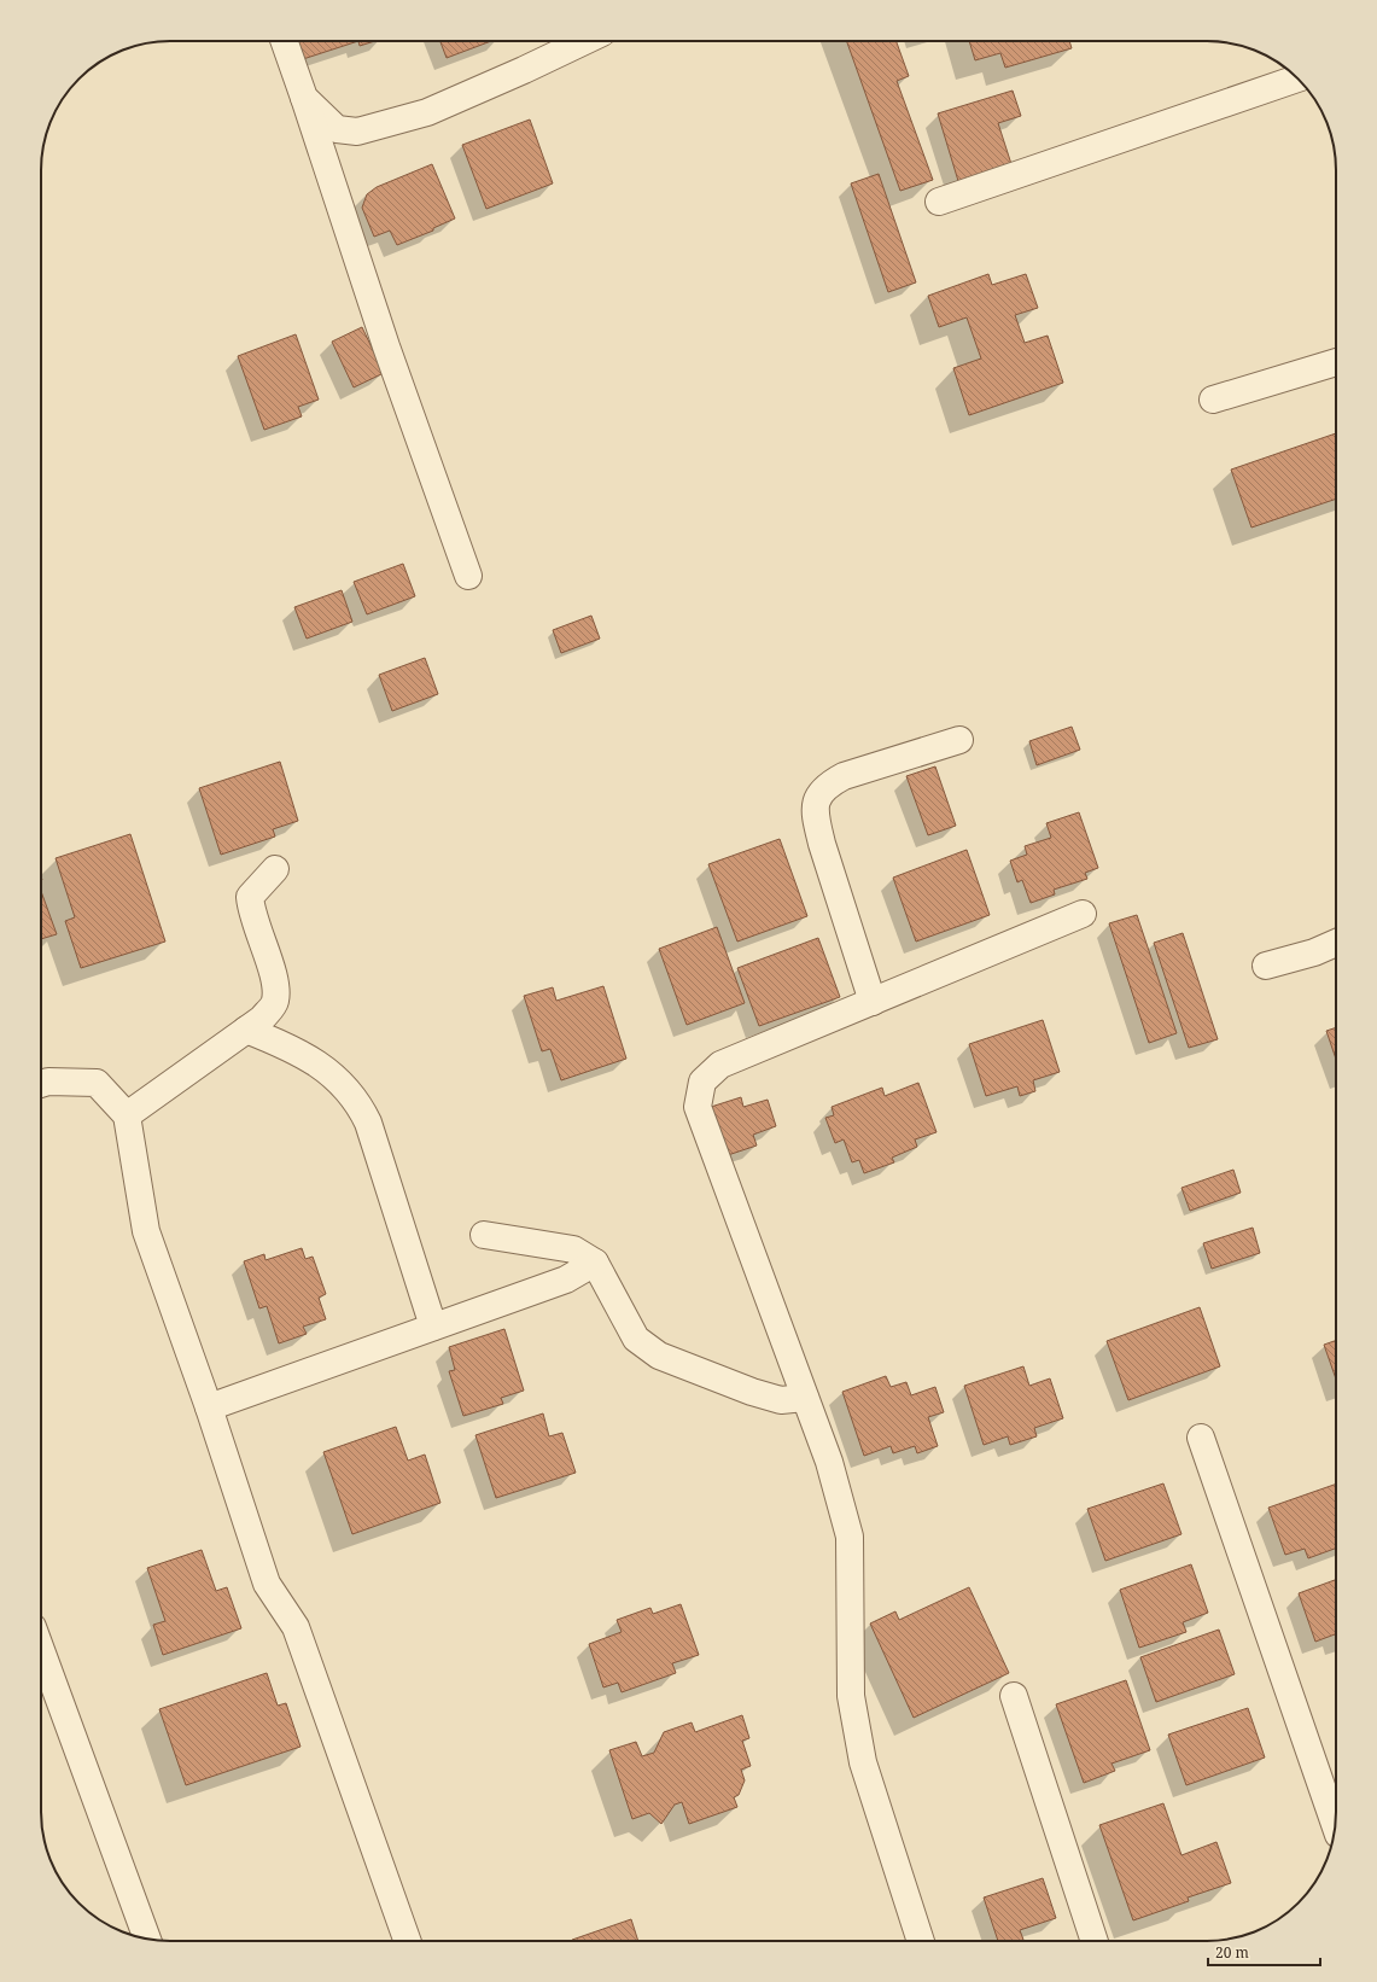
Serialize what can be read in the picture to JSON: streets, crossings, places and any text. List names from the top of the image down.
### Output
{
  "scale_bar": "20 m"
}
